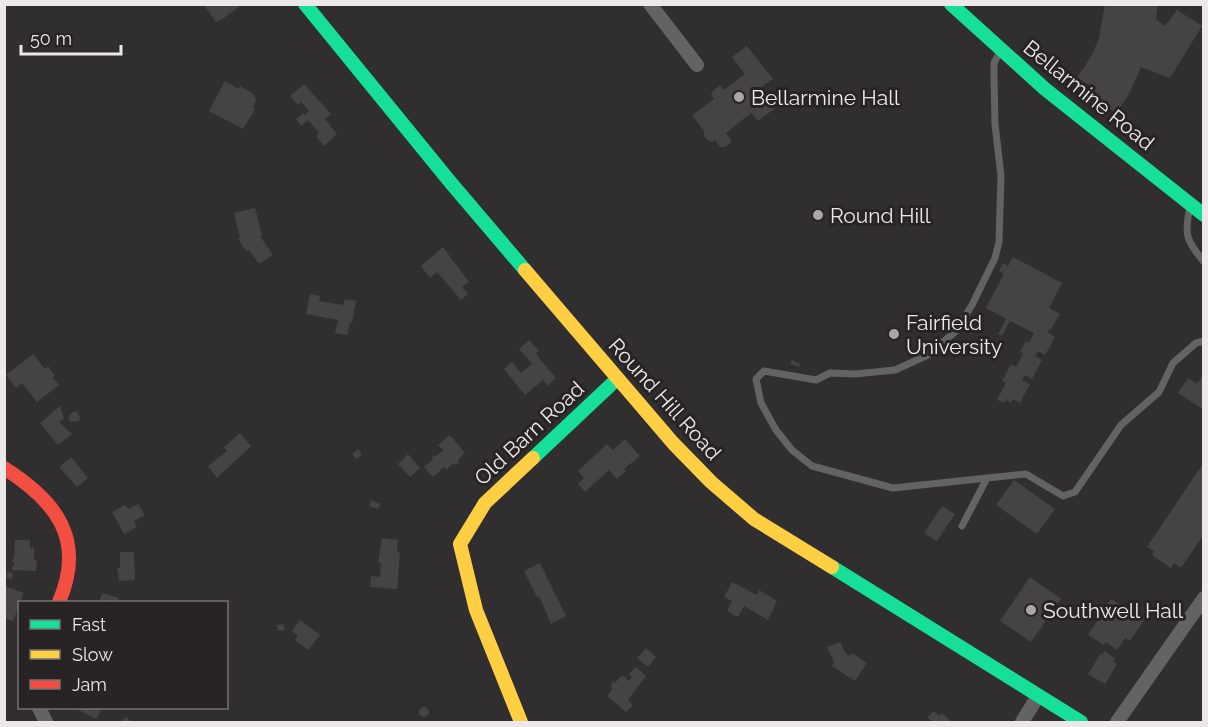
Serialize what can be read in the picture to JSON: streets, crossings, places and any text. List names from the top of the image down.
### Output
{
  "streets": {
    "main road": ["Bellarmine Road", "Round Hill Road", "Old Barn Road"]
  },
  "crossings": [
    ["Round Hill Road", "Old Barn Road"]
  ],
  "places": [
    "Bellarmine Hall",
    "Round Hill",
    "Fairfield University",
    "Southwell Hall"
  ],
  "legend": ["Fast", "Slow", "Jam"],
  "scale_bar": "50 m"
}
